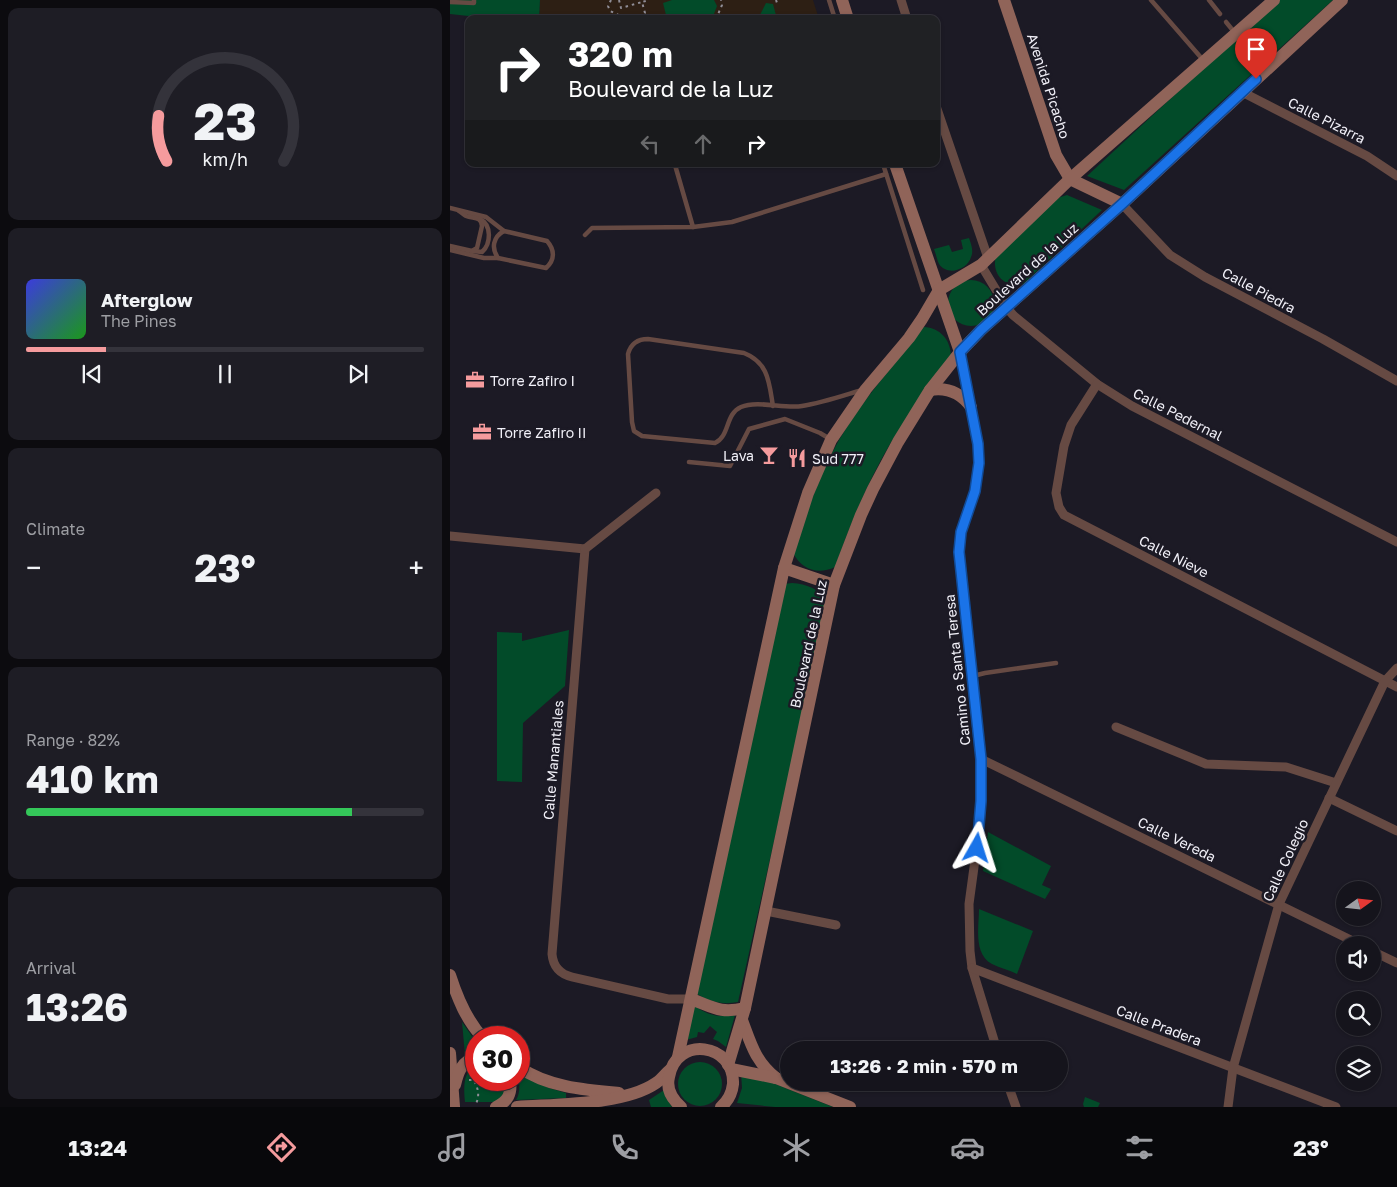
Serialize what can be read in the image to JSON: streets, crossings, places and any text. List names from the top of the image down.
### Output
{
  "streets": {
    "street": [
      "Avenida Picacho",
      "Calle Pizarra",
      "Boulevard de la Luz",
      "Calle Piedra",
      "Calle Pedernal",
      "Calle Nieve",
      "Camino a Santa Teresa",
      "Calle Manantiales",
      "Calle Vereda",
      "Calle Colegio",
      "Calle Pradera"
    ]
  },
  "crossings": [
    ["Calle Pizarra", "Boulevard de la Luz"],
    ["Boulevard de la Luz", "Calle Piedra"],
    ["Boulevard de la Luz", "Calle Pedernal"],
    ["Boulevard de la Luz", "Camino a Santa Teresa"],
    ["Calle Pedernal", "Calle Nieve"],
    ["Calle Nieve", "Calle Colegio"],
    ["Camino a Santa Teresa", "Calle Vereda"],
    ["Camino a Santa Teresa", "Calle Pradera"],
    ["Calle Vereda", "Calle Colegio"],
    ["Calle Colegio", "Calle Pradera"]
  ],
  "places": {
    "office": ["Torre Zafiro I", "Torre Zafiro II"],
    "bar": ["Lava"],
    "restaurant": ["Sud 777"]
  },
  "north": "right",
  "page": {
    "turn": ["320 m", "Boulevard de la Luz"],
    "song": ["Afterglow", "The Pines"],
    "tile": [
      "Climate",
      ["Range · 82%", "410 km"],
      ["Arrival", "13:26"]
    ],
    "heat": ["−", "23°", "+"],
    "limit": "30",
    "trip": "13:26 · 2 min · 570 m",
    "tabs": ["13:24", "23°"],
    "gauge": ["23", "km/h"]
  }
}
